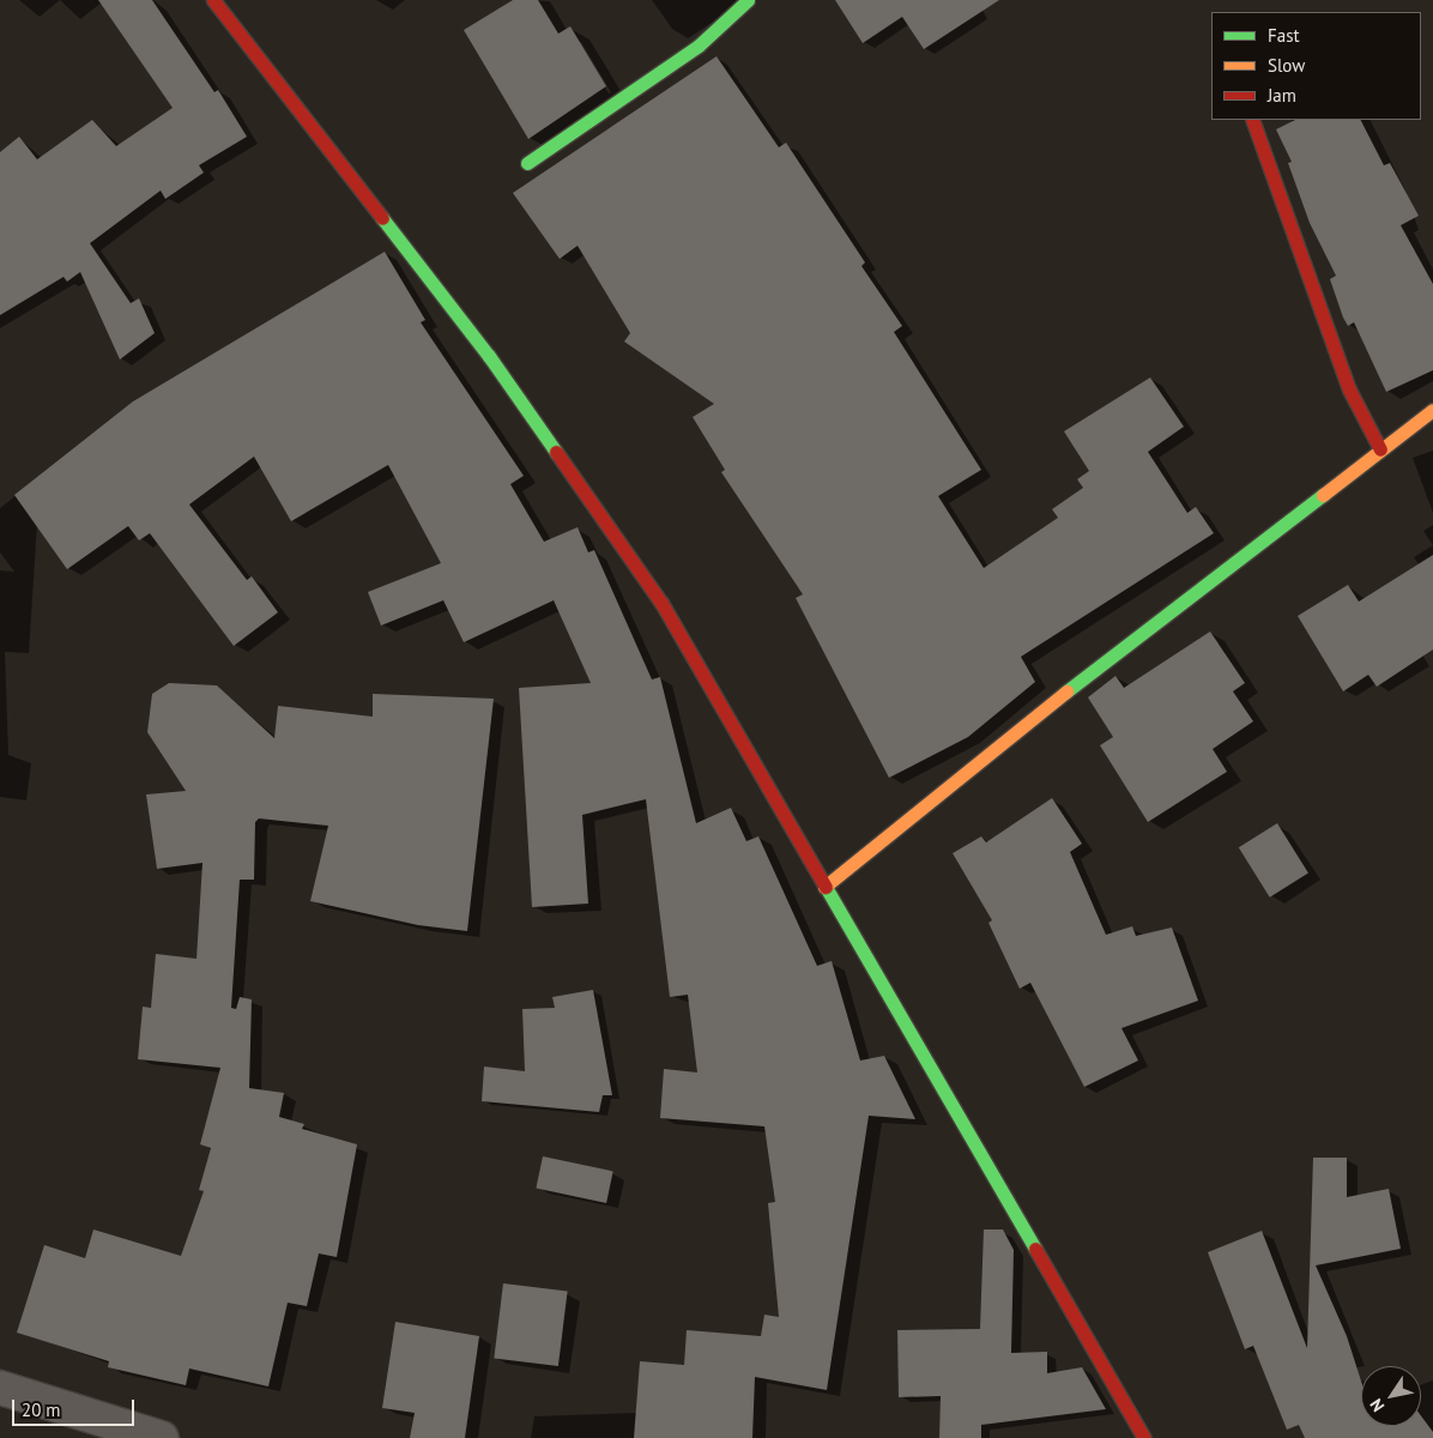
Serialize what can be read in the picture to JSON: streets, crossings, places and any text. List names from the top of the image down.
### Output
{
  "legend": ["Fast", "Slow", "Jam"],
  "scale_bar": "20 m",
  "north": "bottom left"
}
